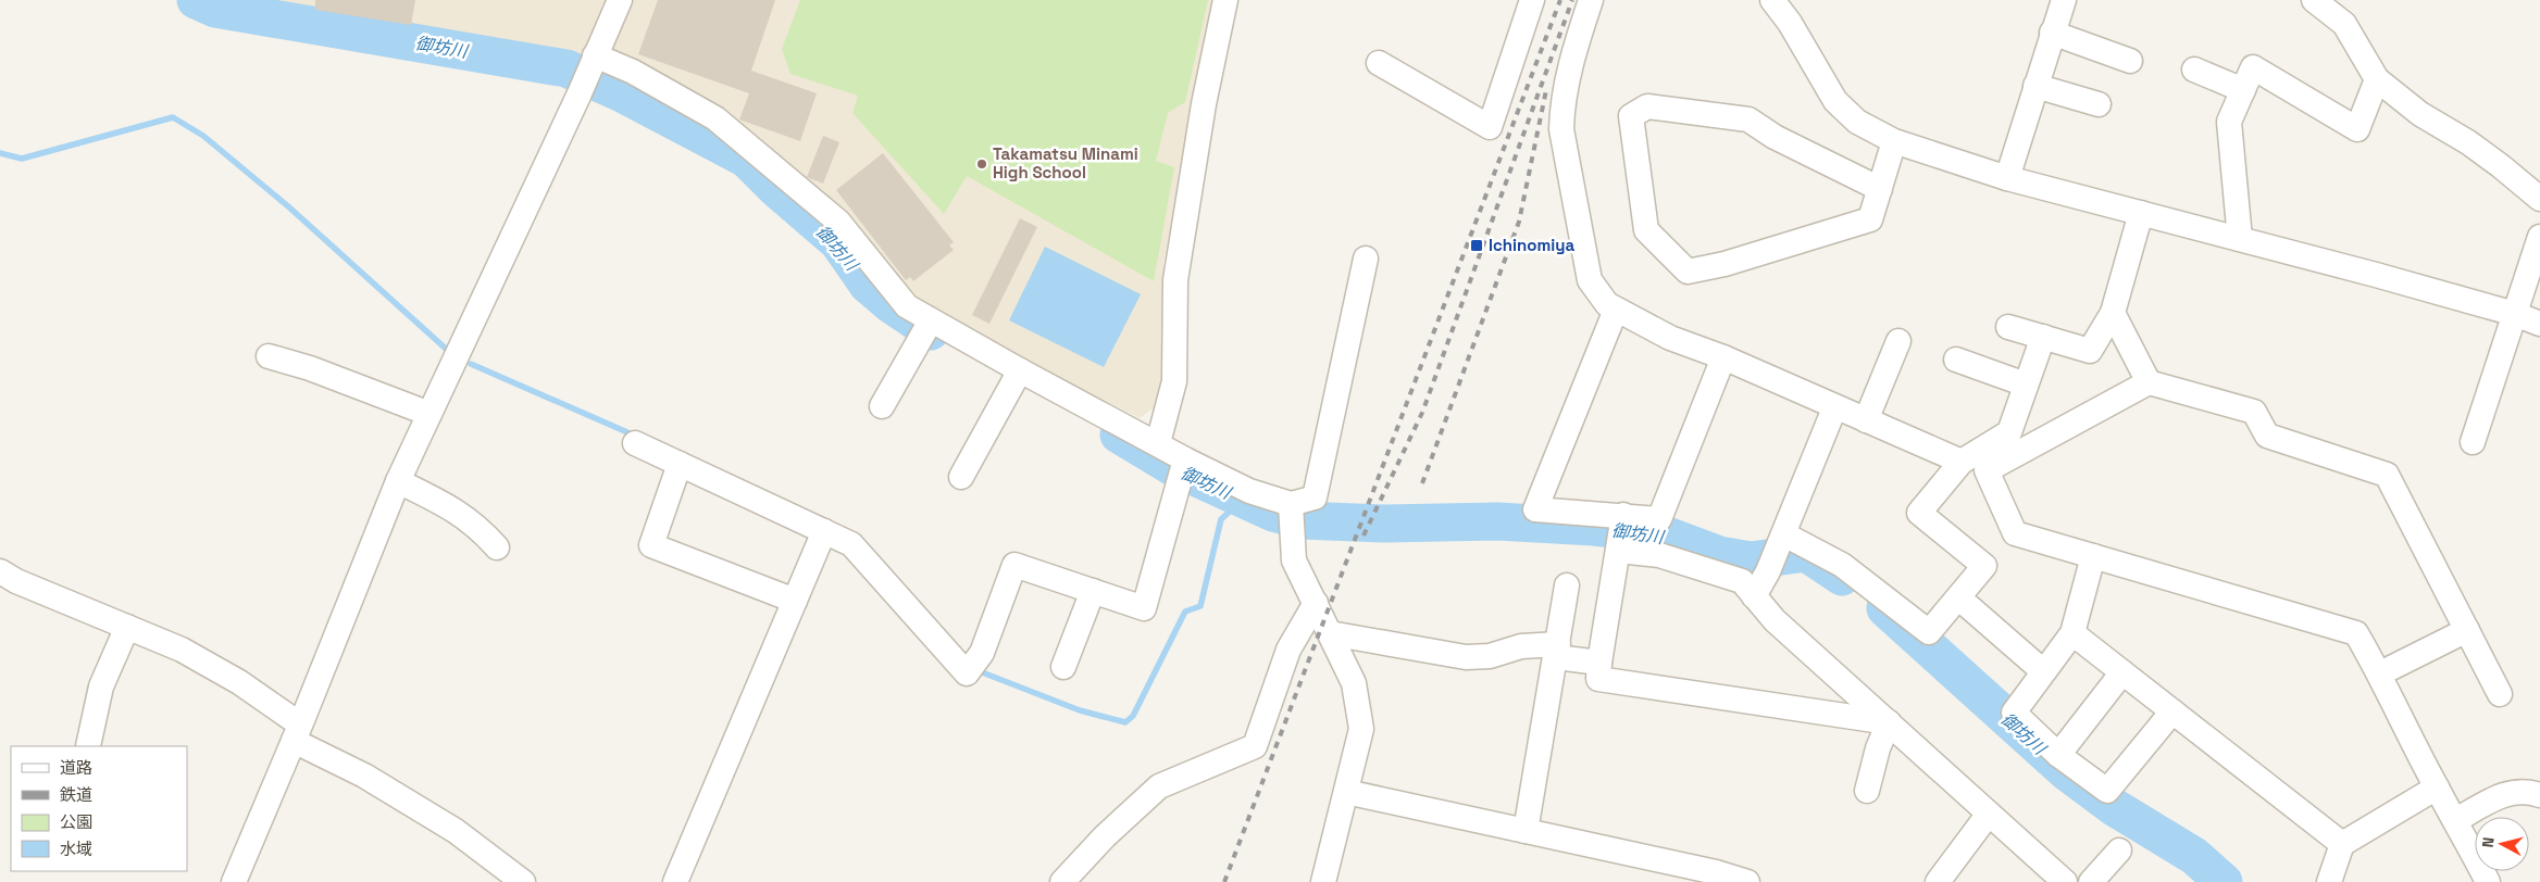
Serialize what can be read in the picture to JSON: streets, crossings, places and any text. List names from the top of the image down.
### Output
{
  "water": ["御坊川"],
  "places": {
    "other": ["Takamatsu Minami High School"],
    "transit": ["Ichinomiya"]
  },
  "legend": [
    "道路",
    "鉄道",
    "公園",
    "水域"
  ],
  "north": "left"
}
